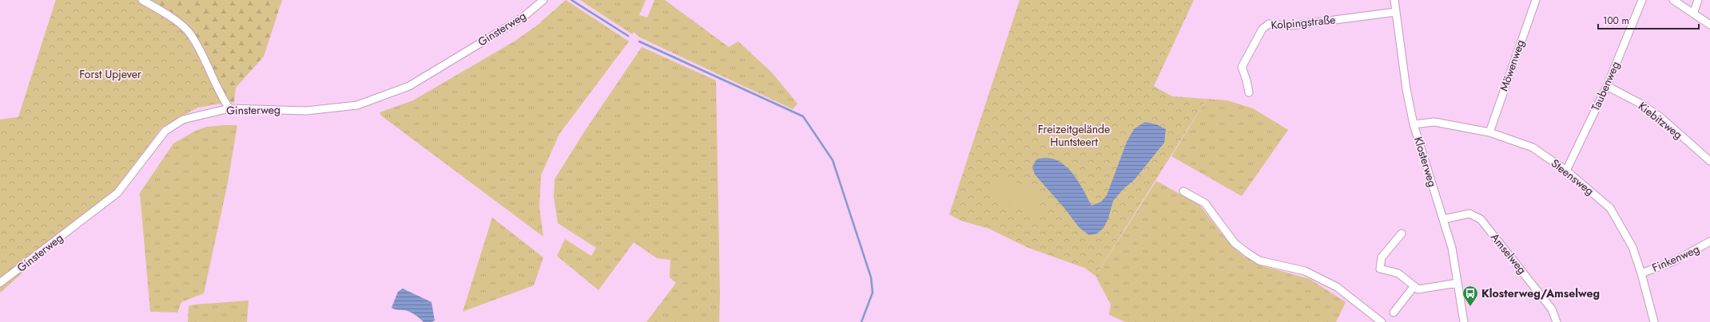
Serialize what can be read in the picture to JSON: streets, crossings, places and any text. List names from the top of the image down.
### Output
{
  "streets": {
    "street": [
      "Kolpingstraße",
      "Ginsterweg",
      "Möwenweg",
      "Taubenweg",
      "Kiebitzweg",
      "Klosterweg",
      "Steensweg",
      "Amselweg",
      "Finkenweg"
    ]
  },
  "crossings": [
    ["Kolpingstraße", "Klosterweg"],
    ["Möwenweg", "Steensweg"],
    ["Taubenweg", "Kiebitzweg"],
    ["Taubenweg", "Steensweg"],
    ["Klosterweg", "Steensweg"],
    ["Klosterweg", "Amselweg"],
    ["Steensweg", "Finkenweg"]
  ],
  "parks": ["Forst Upjever", "Freizeitgelände Huntsteert"],
  "places": {
    "bus stop": ["Klosterweg/Amselweg"]
  },
  "scale_bar": "100 m"
}
